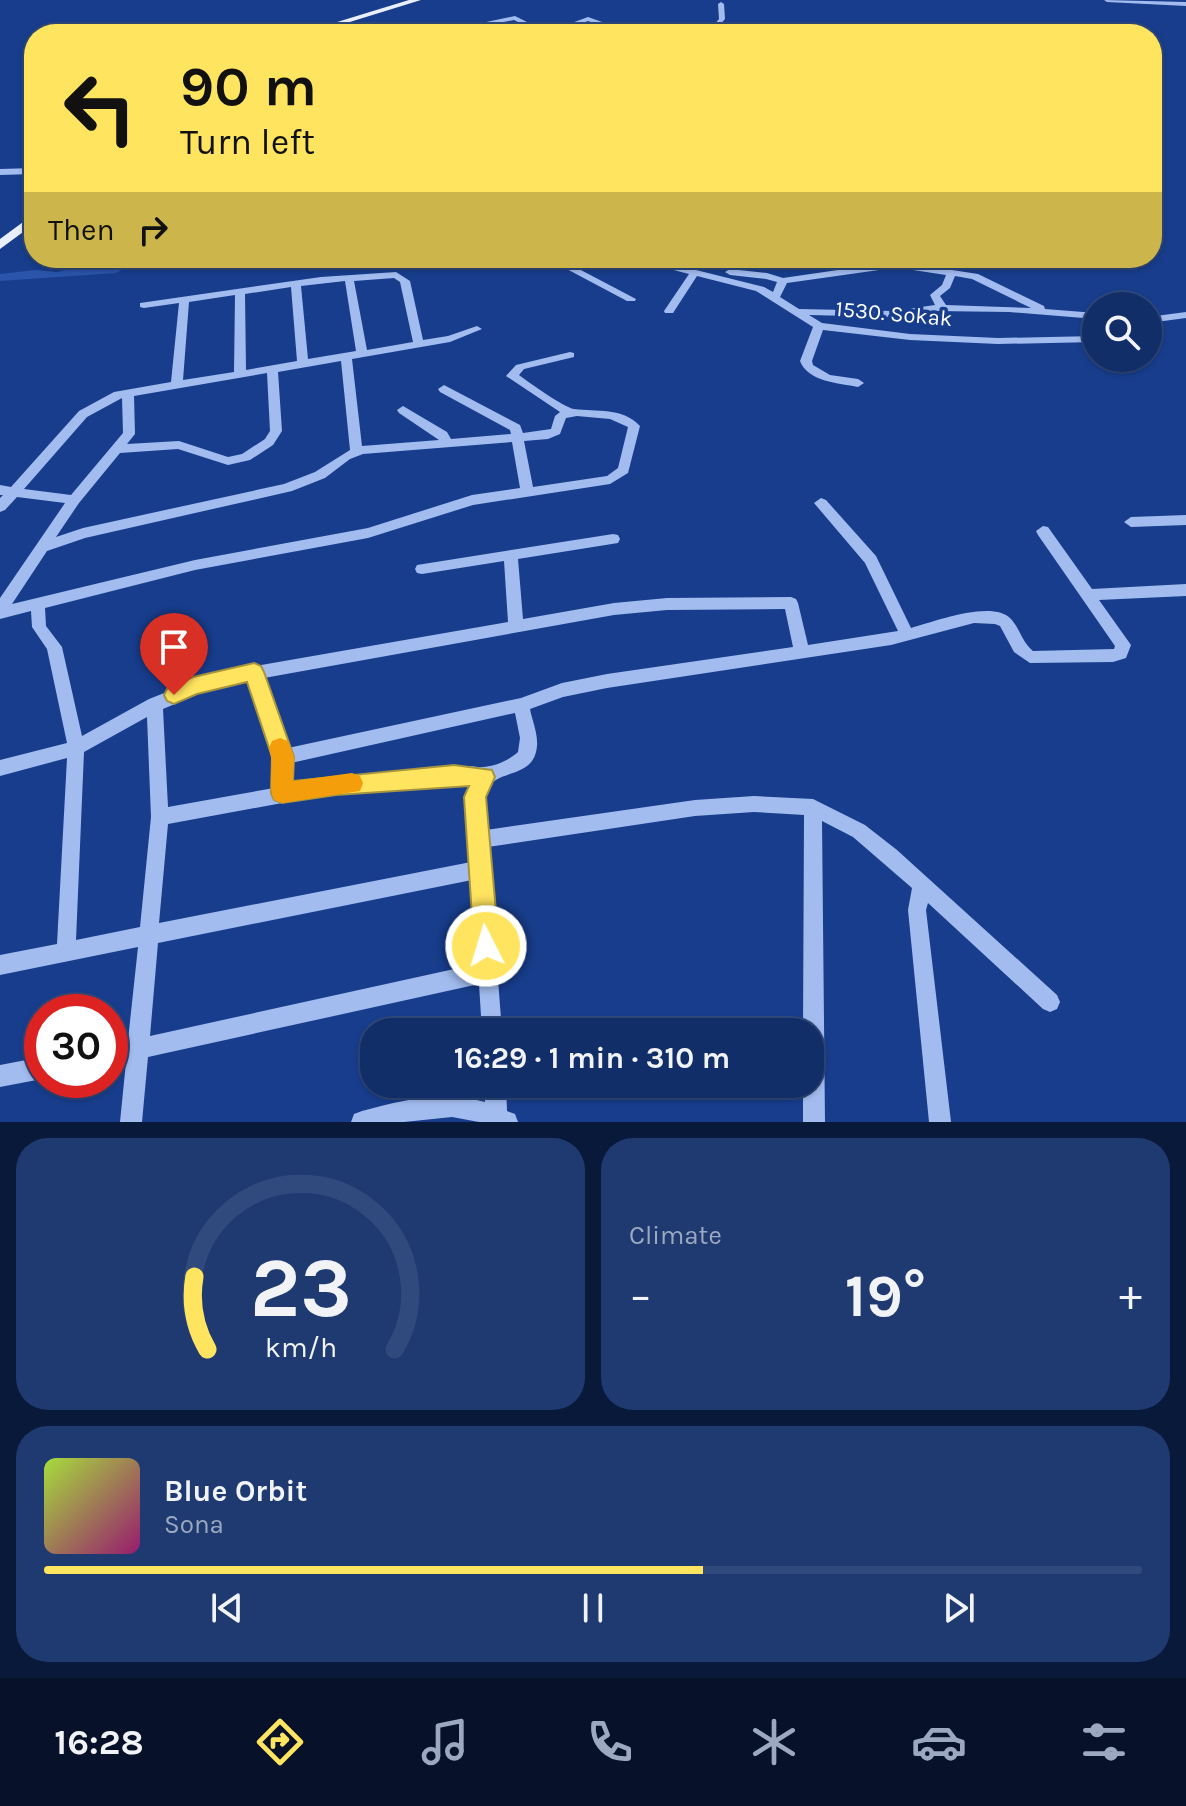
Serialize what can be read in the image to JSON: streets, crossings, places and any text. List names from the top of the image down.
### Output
{
  "streets": {
    "street": ["1530. Sokak"]
  },
  "page": {
    "turn": ["90 m", "Turn left"],
    "then": "Then",
    "limit": "30",
    "trip": "16:29 · 1 min · 310 m",
    "tile": "Climate",
    "heat": ["−", "19°", "+"],
    "song": ["Blue Orbit", "Sona"],
    "tabs": "16:28",
    "gauge": ["23", "km/h"]
  }
}
